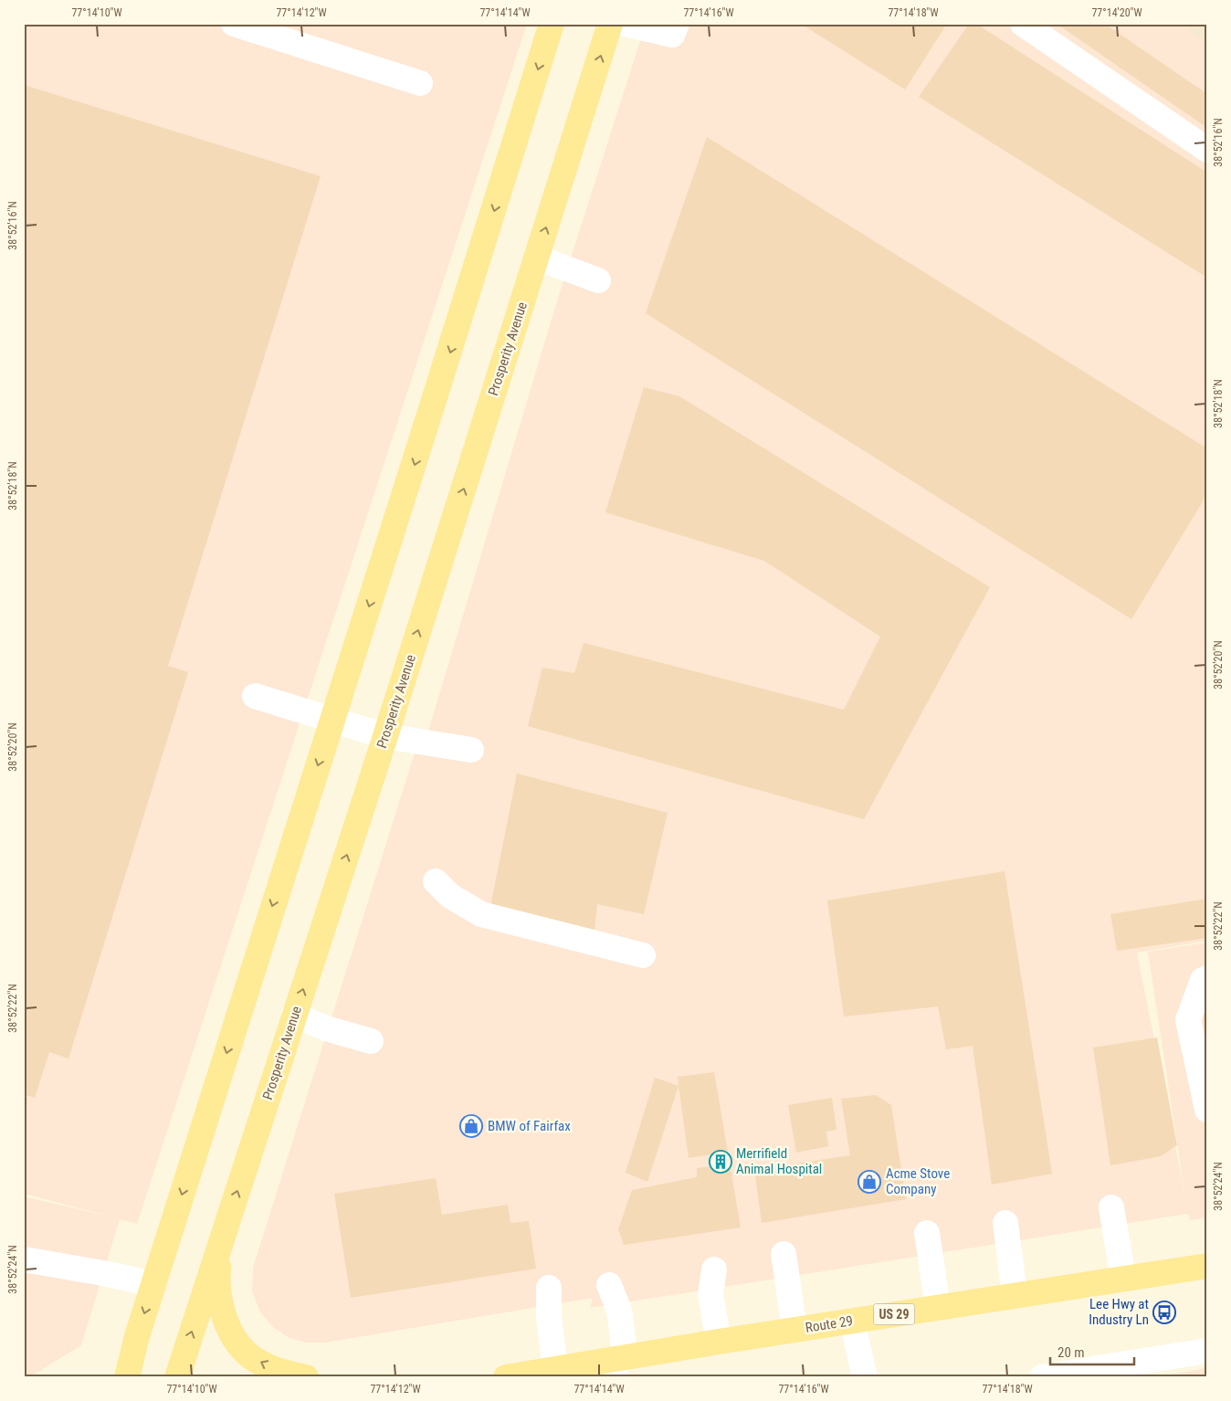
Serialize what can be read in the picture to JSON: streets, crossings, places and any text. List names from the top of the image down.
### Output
{
  "streets": {
    "main road": ["Prosperity Avenue", "US 29", "Route 29"]
  },
  "places": {
    "shop": ["BMW of Fairfax", "Acme Stove Company"],
    "building": ["Merrifield Animal Hospital"],
    "bus stop": ["Lee Hwy at Industry Ln"]
  },
  "scale_bar": "20 m",
  "coordinates": [
    "77°14'10\"W",
    "77°14'12\"W",
    "77°14'14\"W",
    "77°14'16\"W",
    "77°14'18\"W",
    "77°14'20\"W",
    "38°52'16\"N",
    "38°52'18\"N",
    "38°52'20\"N",
    "38°52'22\"N",
    "38°52'24\"N"
  ]
}
